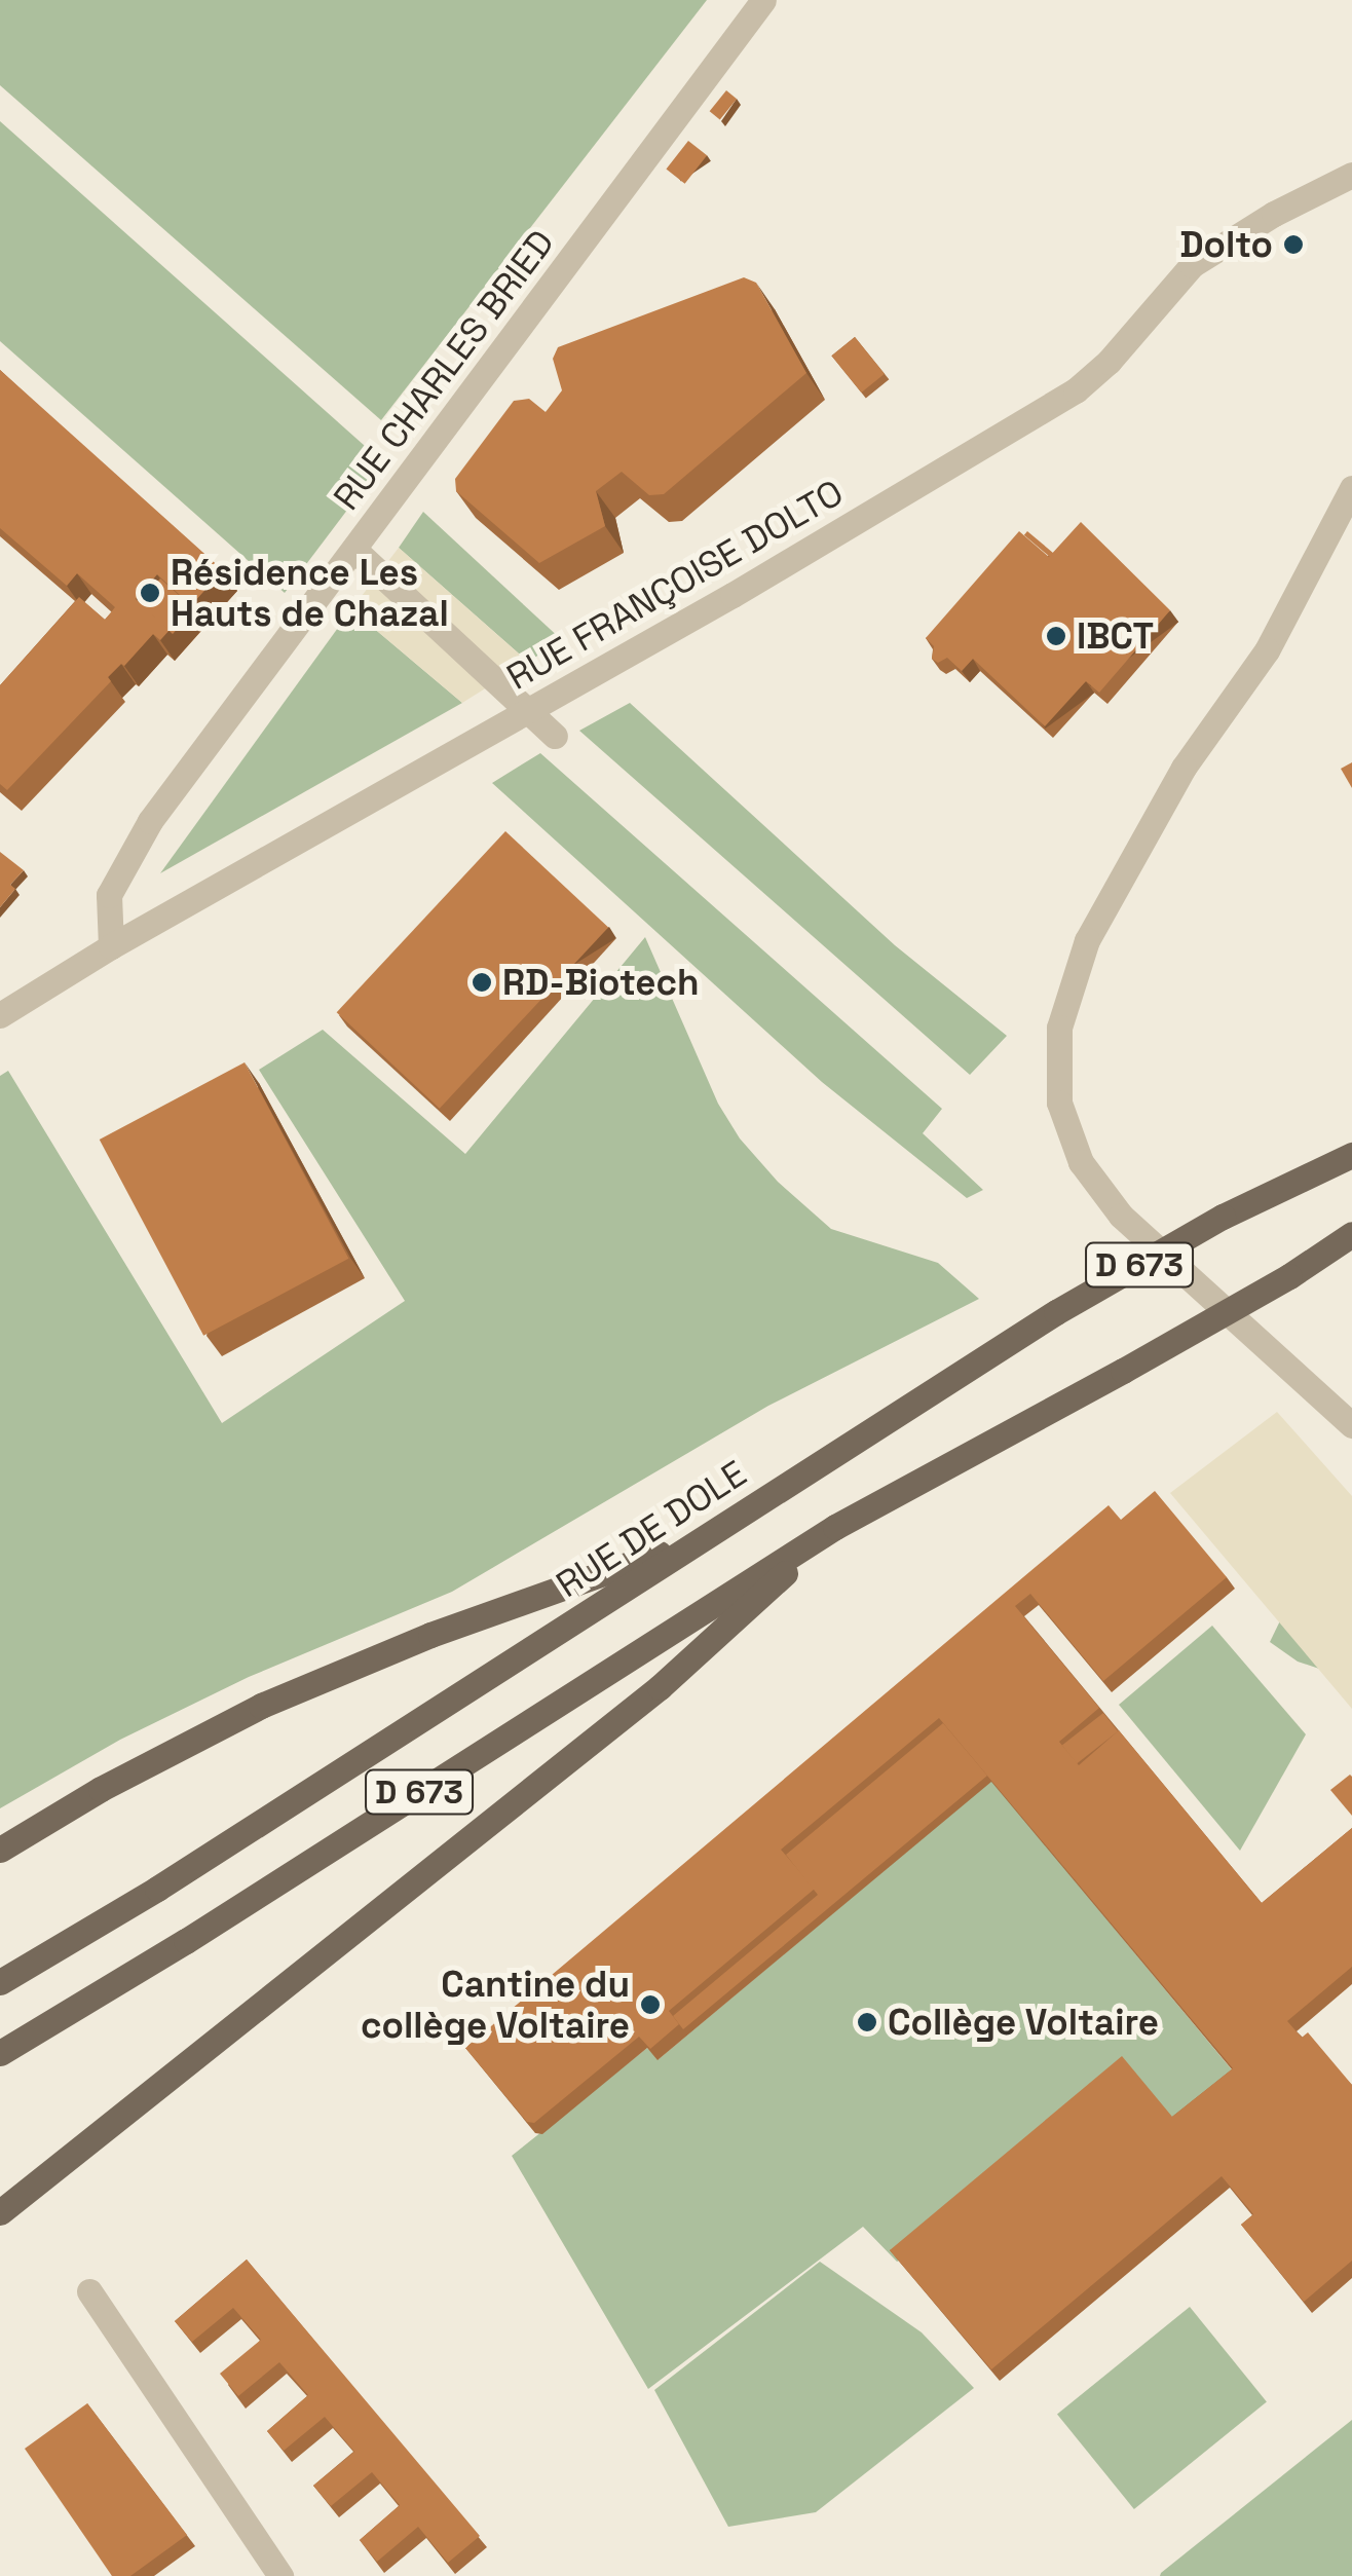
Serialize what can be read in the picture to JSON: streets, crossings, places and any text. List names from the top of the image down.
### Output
{
  "streets": {
    "main road": ["D 673", "RUE DE DOLE"],
    "street": ["RUE CHARLES BRIED", "RUE FRANÇOISE DOLTO"]
  },
  "crossings": [
    ["RUE CHARLES BRIED", "RUE FRANÇOISE DOLTO"]
  ],
  "places": [
    "Dolto",
    "Résidence Les Hauts de Chazal",
    "IBCT",
    "RD-Biotech",
    "Cantine du collège Voltaire",
    "Collège Voltaire"
  ]
}
